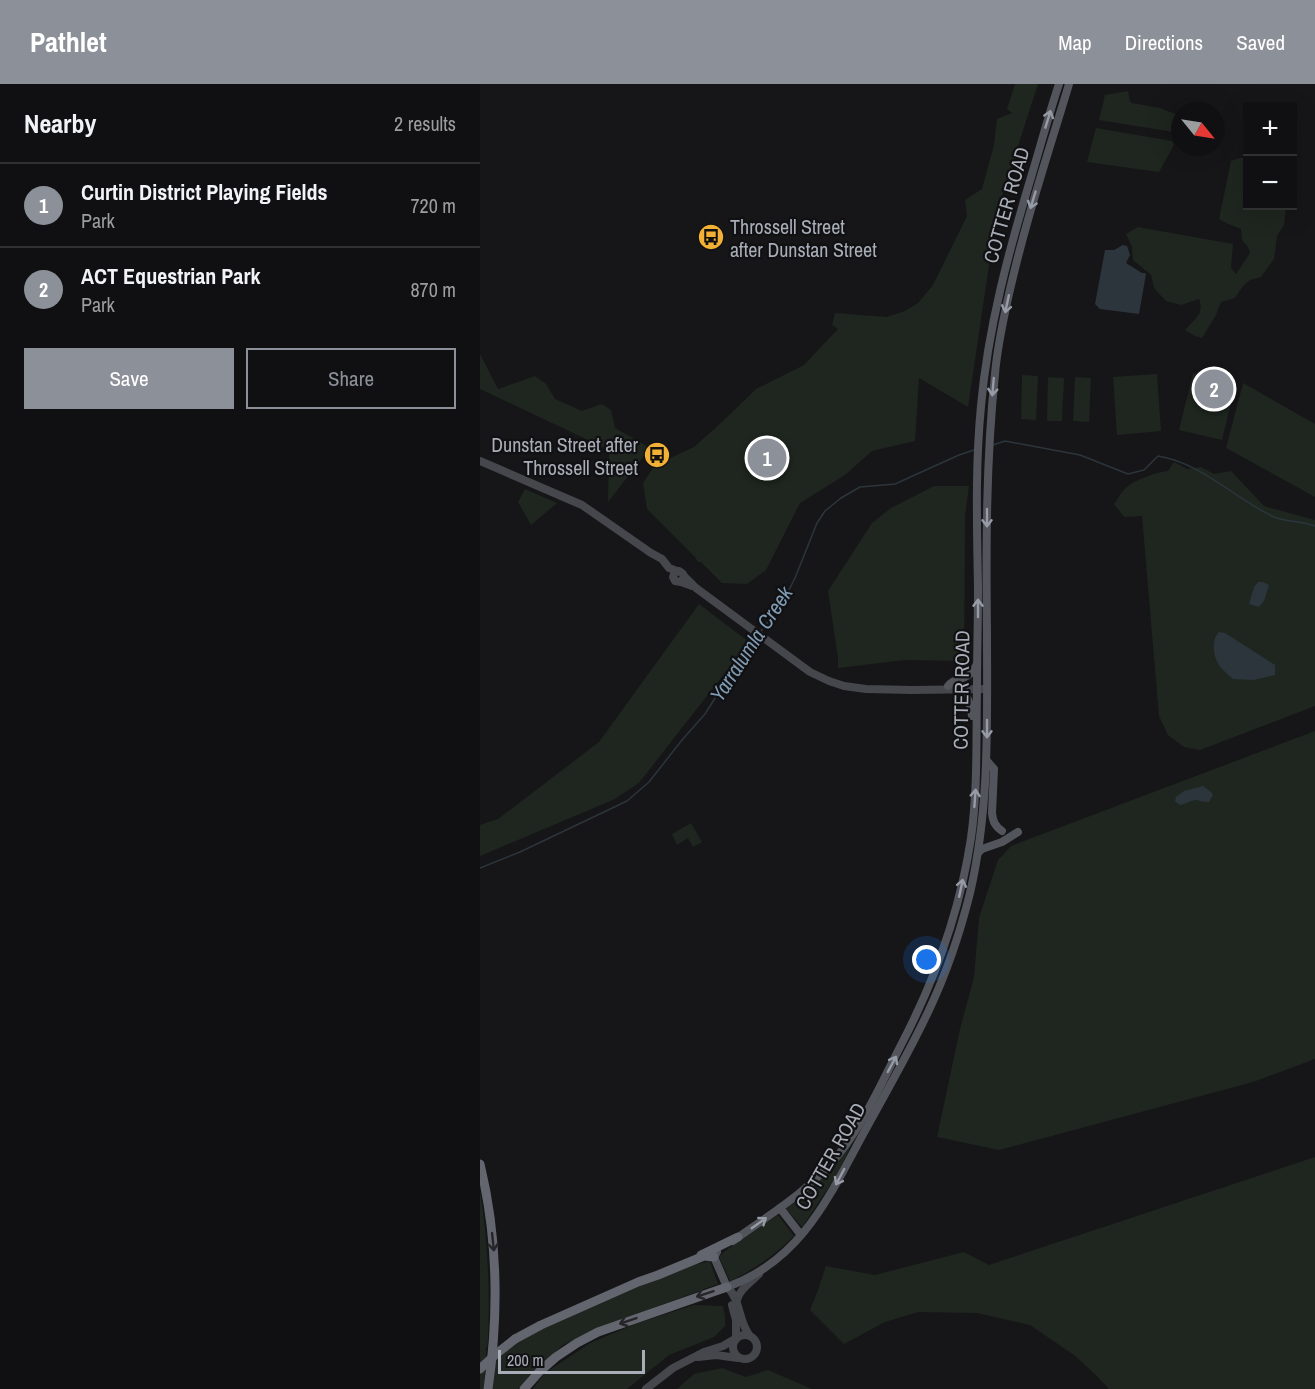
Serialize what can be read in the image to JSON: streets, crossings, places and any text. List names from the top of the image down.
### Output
{
  "streets": {
    "main road": ["COTTER ROAD"]
  },
  "water": ["Yarralumla Creek"],
  "places": {
    "bus stop": ["Throssell Street after Dunstan Street", "Dunstan Street after Throssell Street"]
  },
  "scale_bar": "200 m",
  "north": "bottom right",
  "page": {
    "header": "Pathlet",
    "nav": ["Map", "Directions", "Saved"],
    "heading": ["Nearby", "2 results"],
    "map_buttons": ["+", "−"],
    "list": [
      {
        "mark": "1",
        "name": "Curtin District Playing Fields",
        "note": "Park",
        "value": "720 m"
      },
      {
        "mark": "2",
        "name": "ACT Equestrian Park",
        "note": "Park",
        "value": "870 m"
      }
    ],
    "buttons": ["Save", "Share"],
    "pins": ["2", "1"],
    "scale": "200 m"
  }
}
